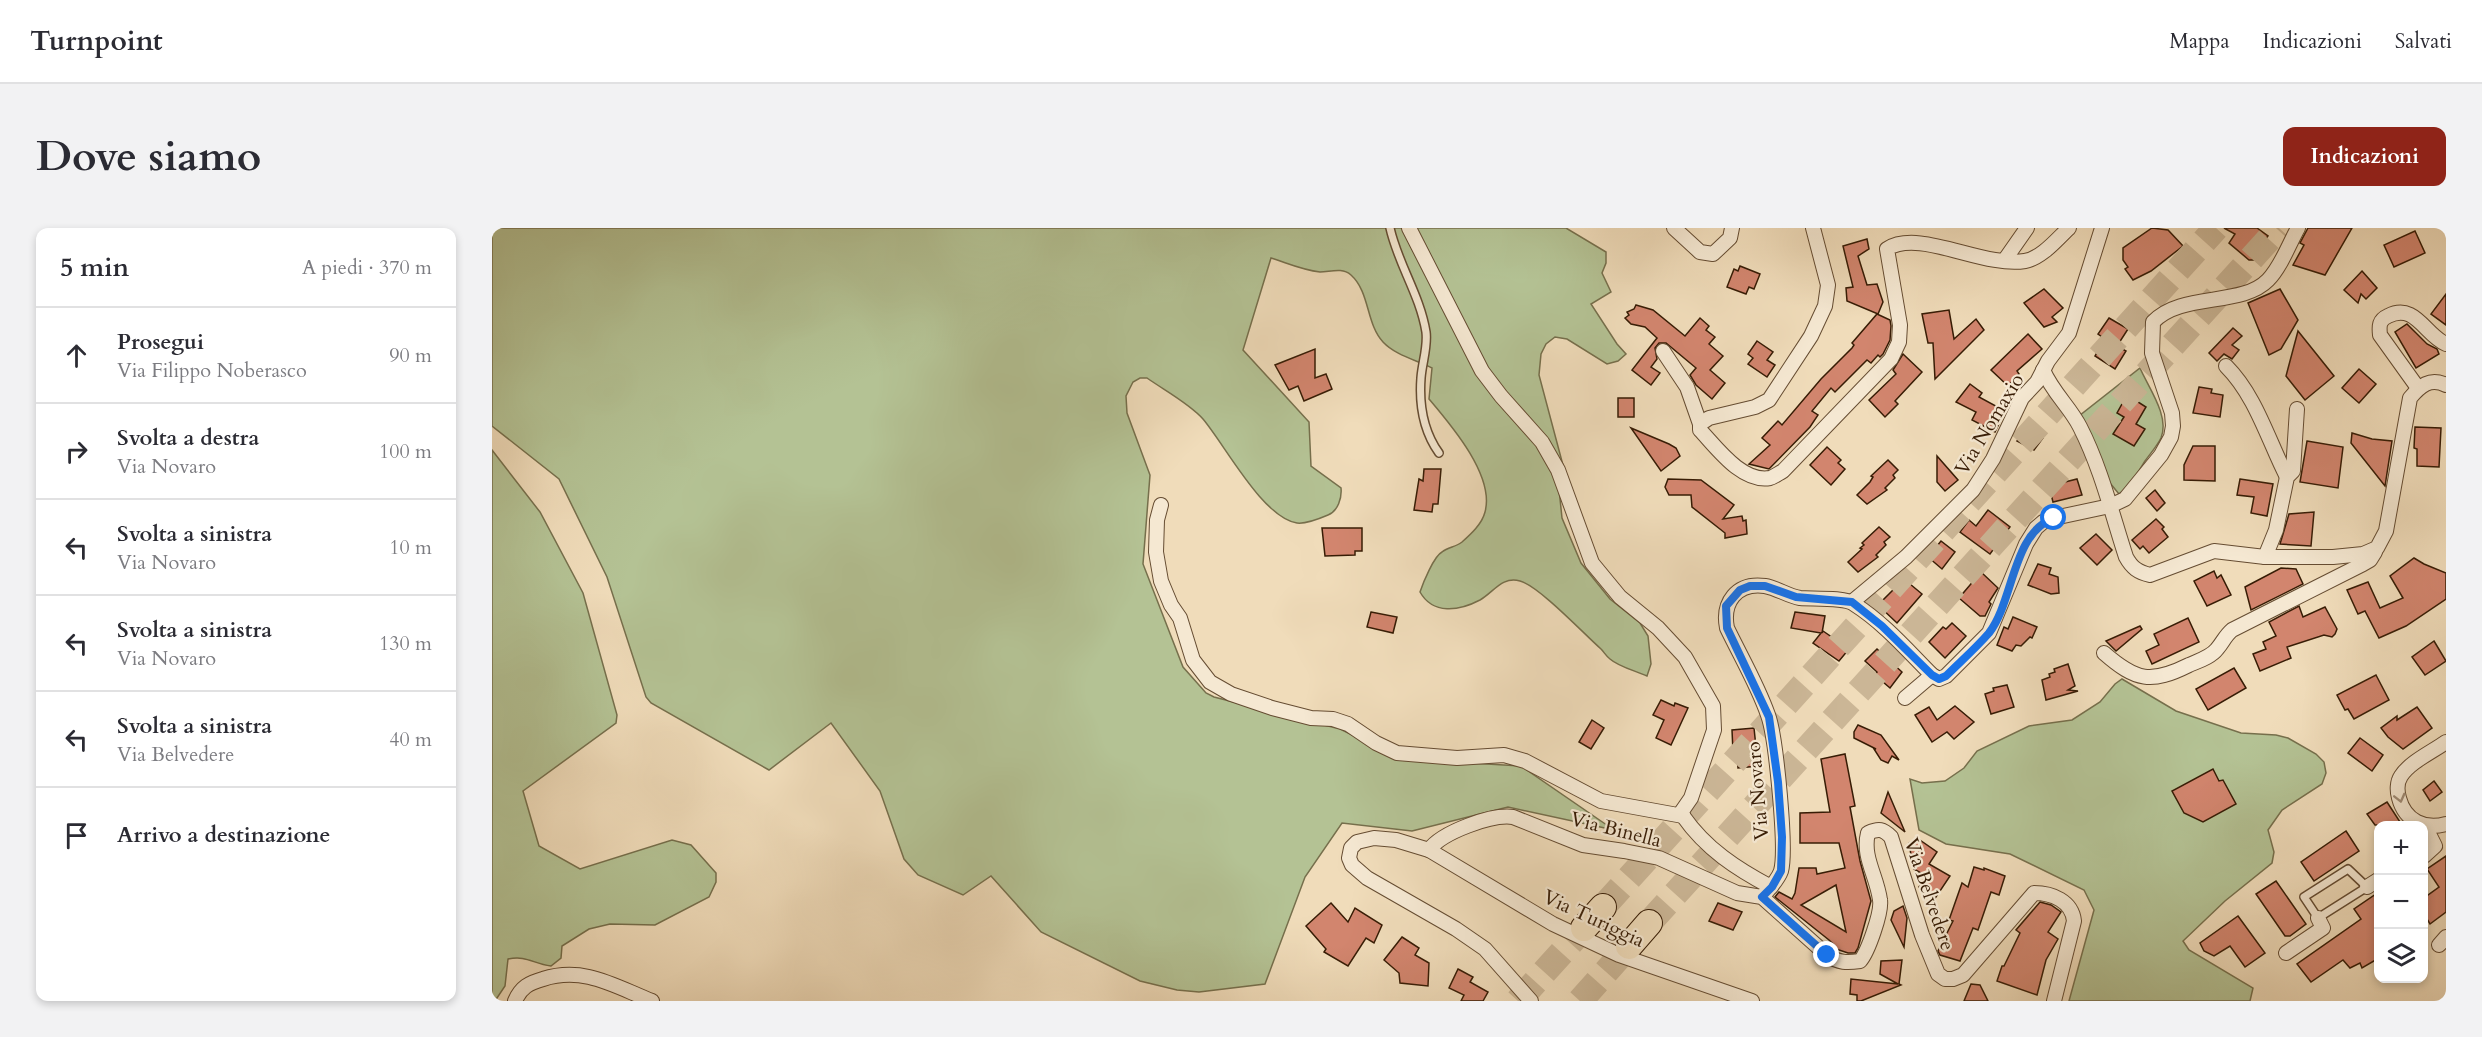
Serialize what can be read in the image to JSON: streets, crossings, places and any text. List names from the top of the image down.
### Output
{
  "streets": {
    "street": [
      "Via Nomaxio",
      "Via Novaro",
      "Via Binella",
      "Via Belvedere",
      "Via Turiggia"
    ]
  },
  "crossings": [
    ["Via Nomaxio", "Via Novaro"],
    ["Via Novaro", "Via Binella"],
    ["Via Novaro", "Via Belvedere"],
    ["Via Binella", "Via Belvedere"],
    ["Via Binella", "Via Turiggia"]
  ],
  "page": {
    "header": "Turnpoint",
    "nav": ["Mappa", "Indicazioni", "Salvati"],
    "buttons": "Indicazioni",
    "title": "Dove siamo",
    "heading": ["5 min", "A piedi · 370 m"],
    "list": [
      ["Prosegui", "Via Filippo Noberasco", "90 m"],
      ["Svolta a destra", "Via Novaro", "100 m"],
      ["Svolta a sinistra", "Via Novaro", "10 m"],
      ["Svolta a sinistra", "Via Novaro", "130 m"],
      ["Svolta a sinistra", "Via Belvedere", "40 m"],
      "Arrivo a destinazione"
    ],
    "map_buttons": ["+", "−"]
  }
}
